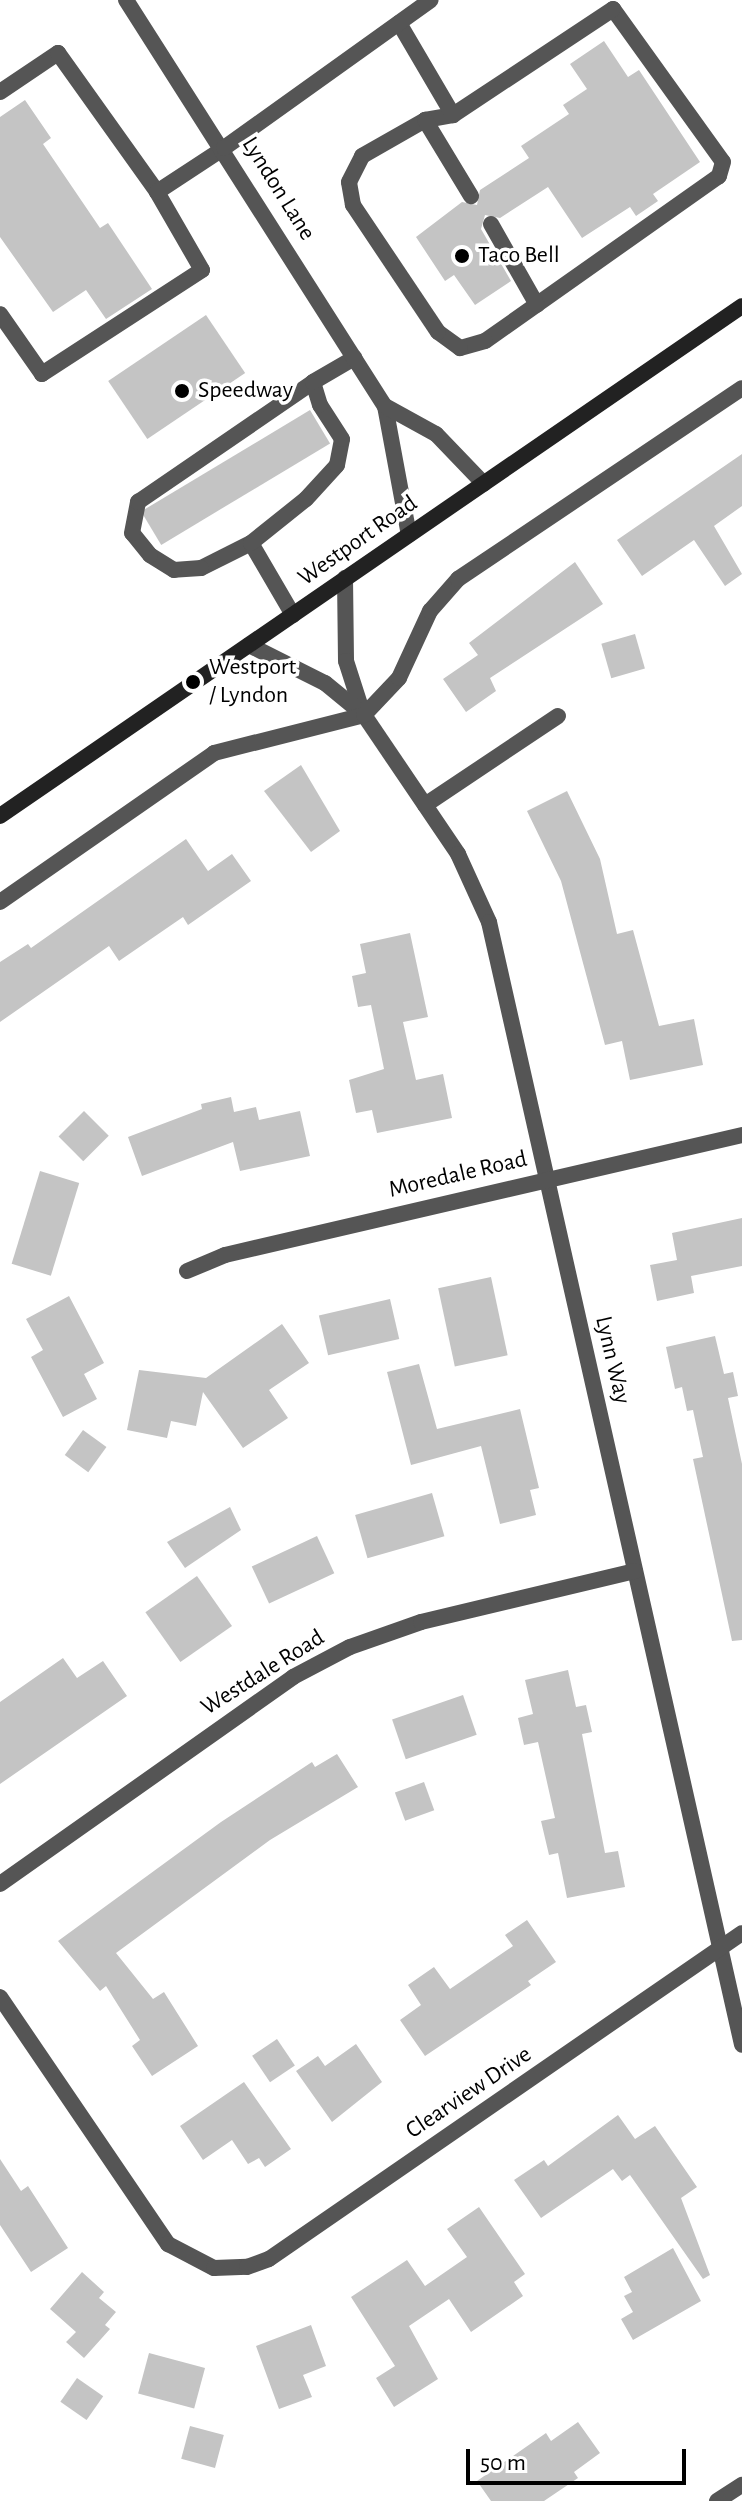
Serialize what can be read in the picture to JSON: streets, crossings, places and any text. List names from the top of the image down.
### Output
{
  "streets": {
    "main road": ["Westport Road"],
    "street": [
      "Lyndon Lane",
      "Moredale Road",
      "Lynn Way",
      "Westdale Road",
      "Clearview Drive"
    ]
  },
  "crossings": [
    ["Lyndon Lane", "Westport Road"],
    ["Westport Road", "Lynn Way"],
    ["Moredale Road", "Lynn Way"],
    ["Lynn Way", "Westdale Road"],
    ["Lynn Way", "Clearview Drive"]
  ],
  "places": ["Taco Bell", "Speedway", "Westport / Lyndon"],
  "scale_bar": "50 m"
}
